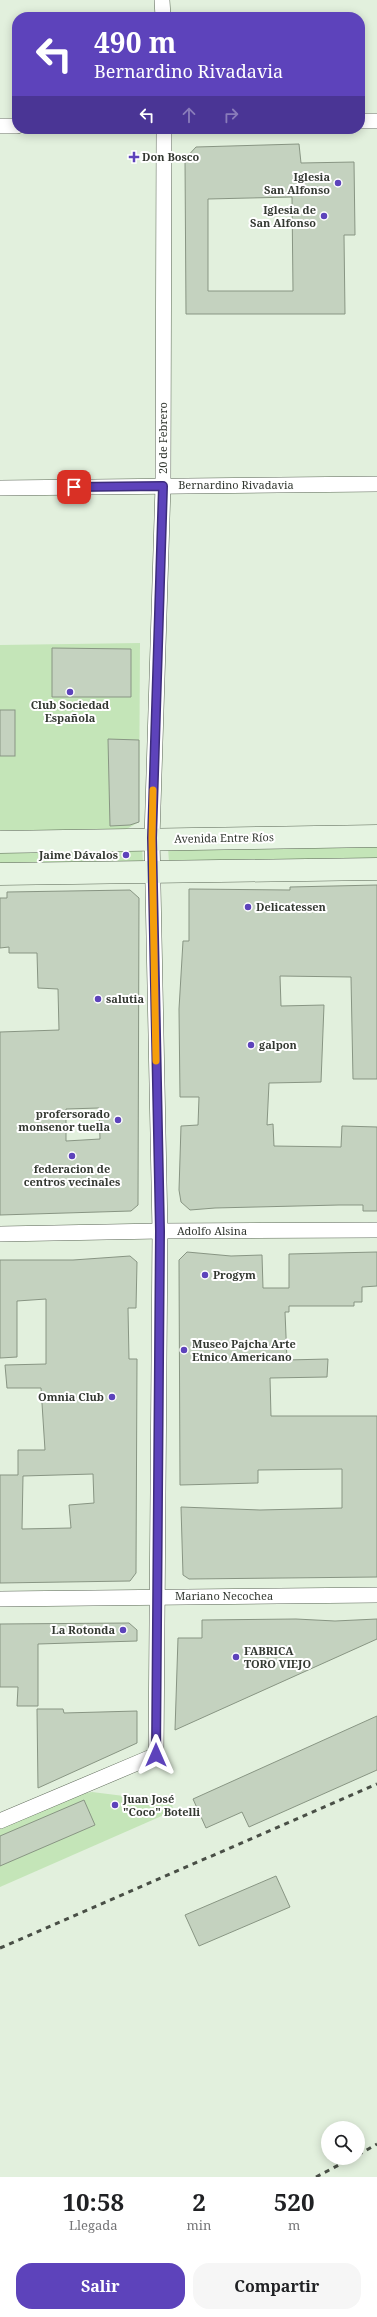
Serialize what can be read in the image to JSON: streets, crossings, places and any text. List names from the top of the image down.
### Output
{
  "streets": {
    "main road": ["Avenida Entre Ríos"],
    "street": [
      "20 de Febrero",
      "Bernardino Rivadavia",
      "Adolfo Alsina",
      "Mariano Necochea"
    ]
  },
  "crossings": [
    ["20 de Febrero", "Bernardino Rivadavia"],
    ["20 de Febrero", "Avenida Entre Ríos"],
    ["20 de Febrero", "Adolfo Alsina"],
    ["20 de Febrero", "Mariano Necochea"]
  ],
  "places": {
    "health": ["Don Bosco"],
    "other": [
      "Iglesia San Alfonso",
      "Iglesia de San Alfonso",
      "Club Sociedad Española",
      "Jaime Dávalos",
      "Delicatessen",
      "salutia",
      "galpon",
      "profersorado monsenor tuella",
      "federacion de centros vecinales",
      "Progym",
      "Museo Pajcha Arte Etnico Americano",
      "Omnia Club",
      "La Rotonda",
      "FABRICA TORO VIEJO",
      "Juan José \"Coco\" Botelli"
    ]
  },
  "page": {
    "turn": ["490 m", "Bernardino Rivadavia"],
    "eta": [
      "10:58",
      "Llegada",
      "2",
      "min",
      "520",
      "m"
    ],
    "buttons": ["Salir", "Compartir"]
  }
}
